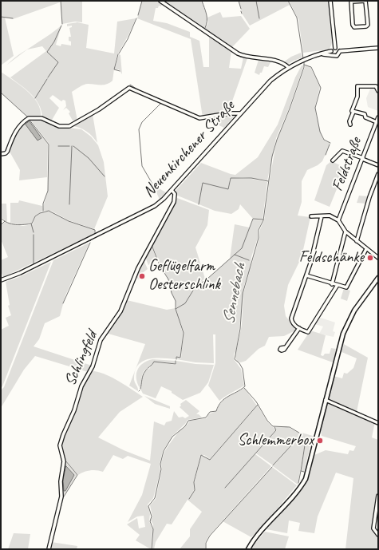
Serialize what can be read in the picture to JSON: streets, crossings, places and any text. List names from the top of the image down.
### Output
{
  "streets": {
    "street": ["Neuenkirchener Straße", "Feldstraße", "Schlingfeld"]
  },
  "crossings": [
    ["Neuenkirchener Straße", "Schlingfeld"]
  ],
  "water": ["Sennebach"],
  "places": ["Feldschänke", "Geflügelfarm Oesterschlink", "Schlemmerbox"]
}
